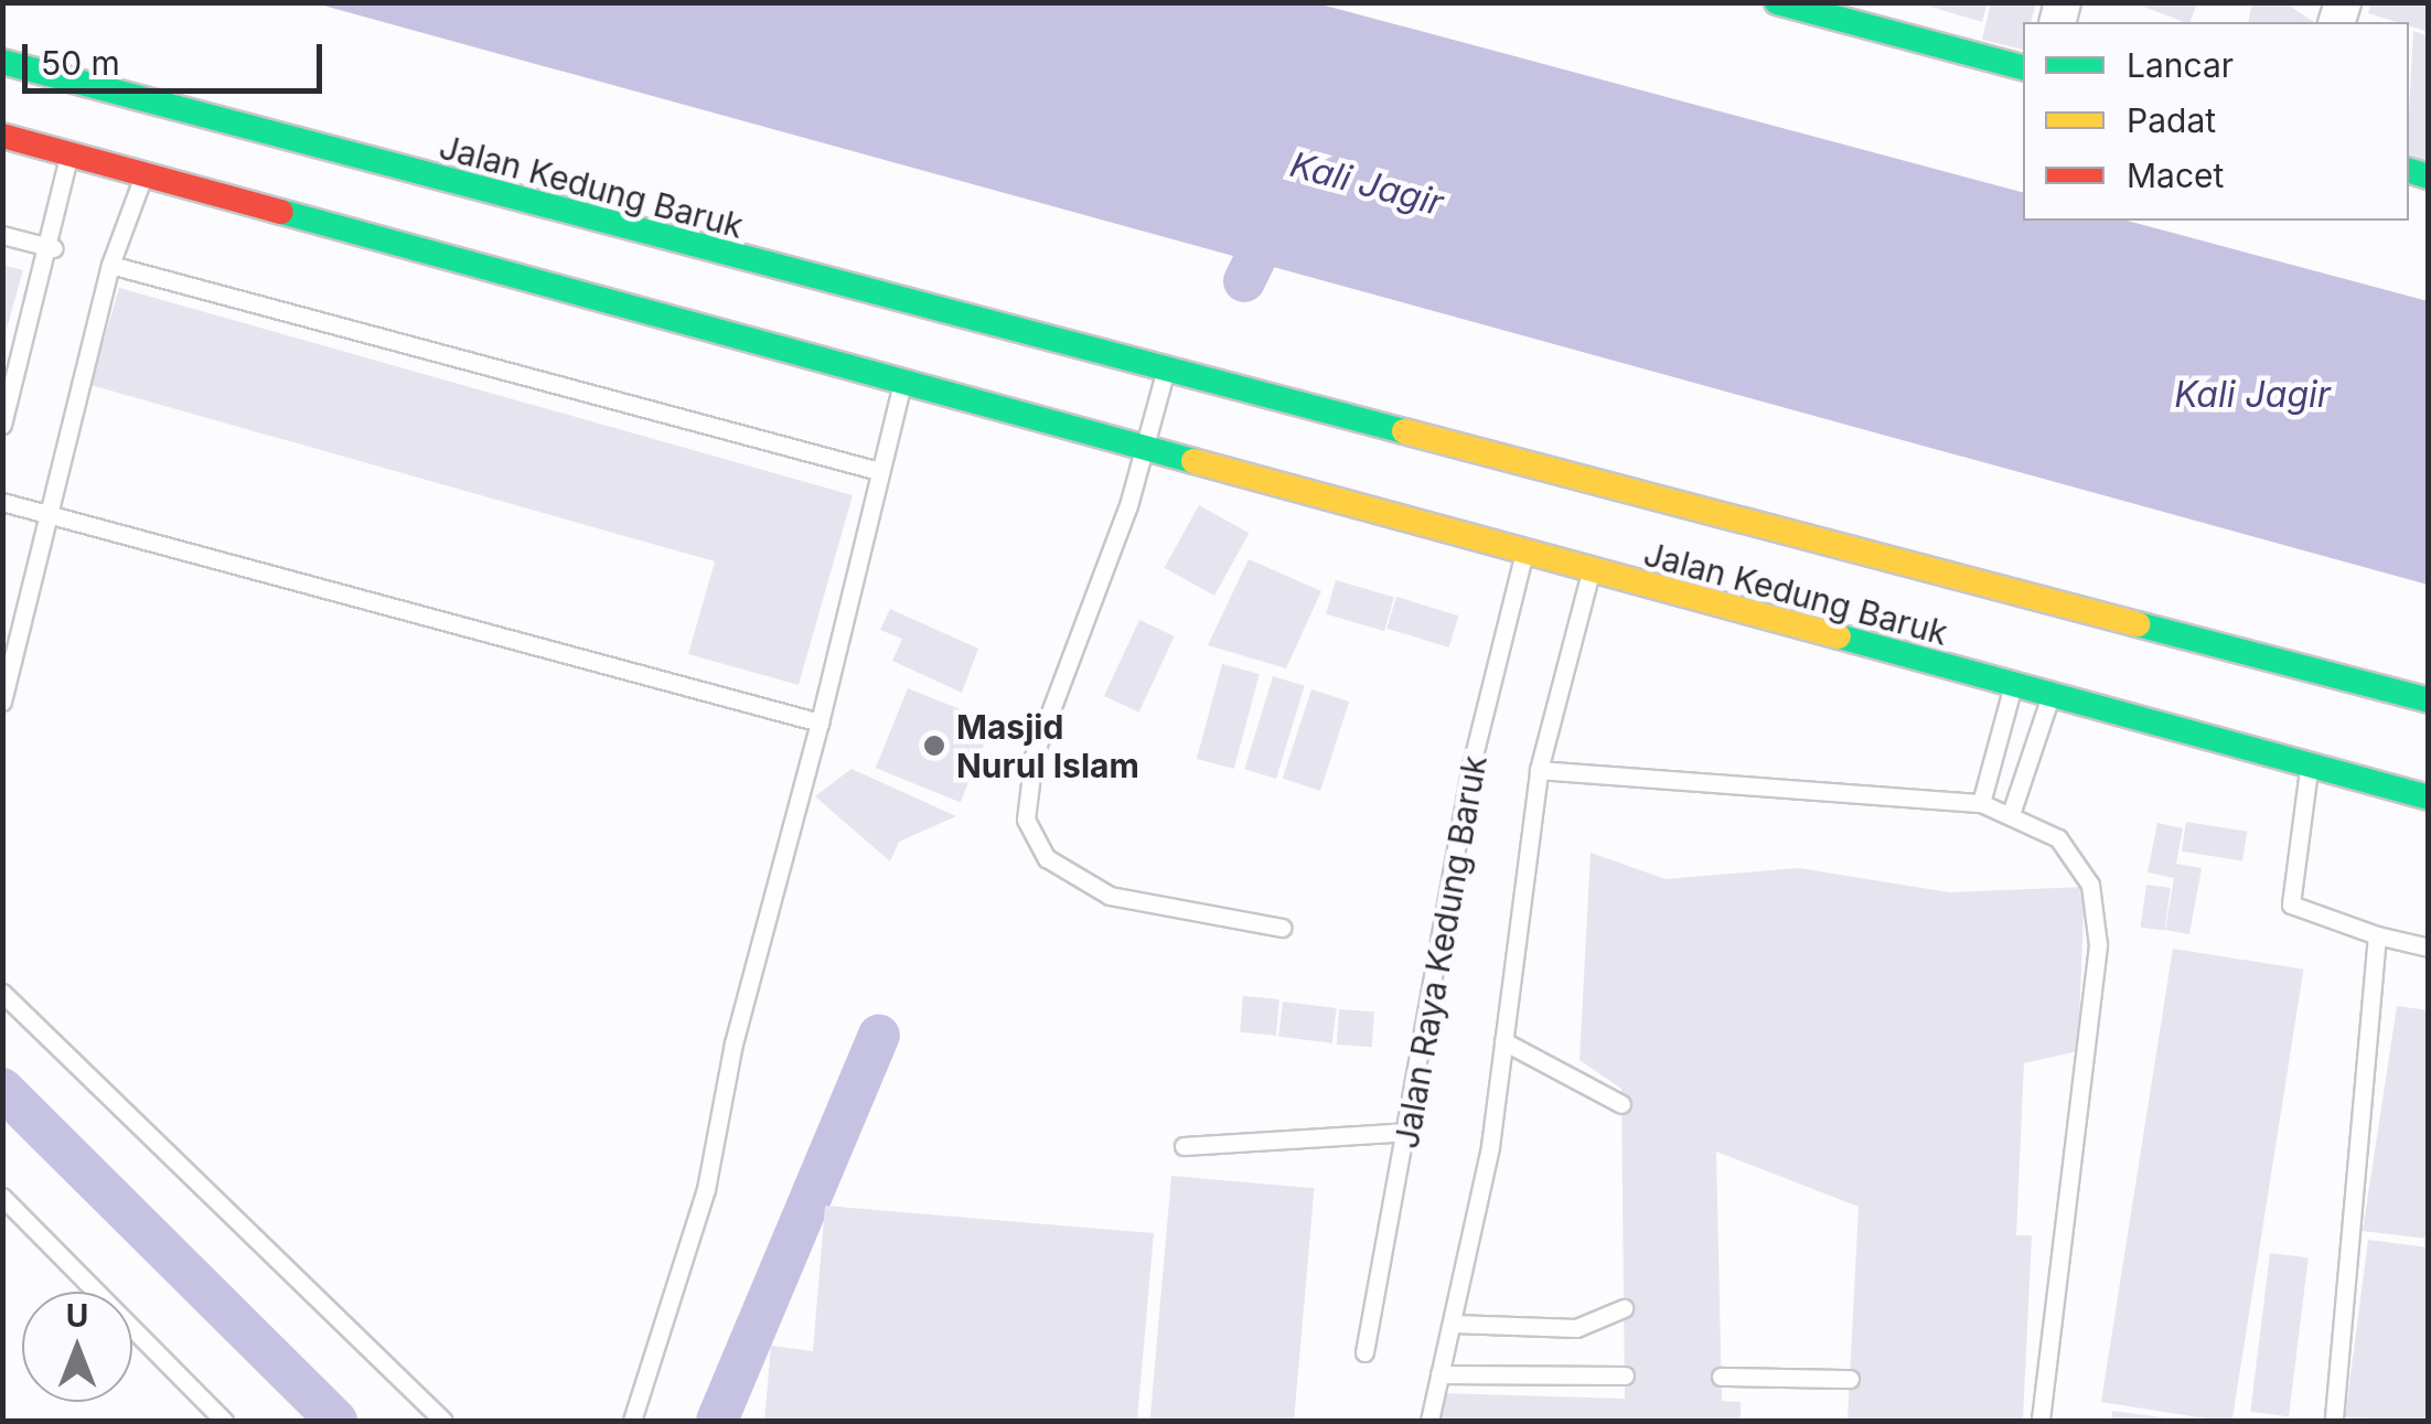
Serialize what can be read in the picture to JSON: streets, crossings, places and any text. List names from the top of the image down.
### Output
{
  "streets": {
    "main road": ["Jalan Kedung Baruk"],
    "lane": ["Jalan Raya Kedung Baruk"]
  },
  "crossings": [
    ["Jalan Kedung Baruk", "Jalan Raya Kedung Baruk"]
  ],
  "water": ["Kali Jagir"],
  "places": ["Masjid Nurul Islam"],
  "legend": ["Lancar", "Padat", "Macet"],
  "scale_bar": "50 m",
  "north": "top"
}
